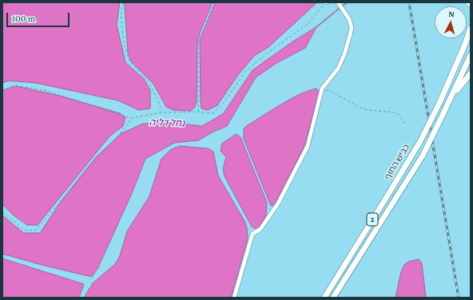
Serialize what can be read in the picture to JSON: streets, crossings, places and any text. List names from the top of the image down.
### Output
{
  "streets": {
    "highway": ["כביש החוף", "2"]
  },
  "water": ["נחל דליה"],
  "scale_bar": "100 m",
  "north": "top"
}
